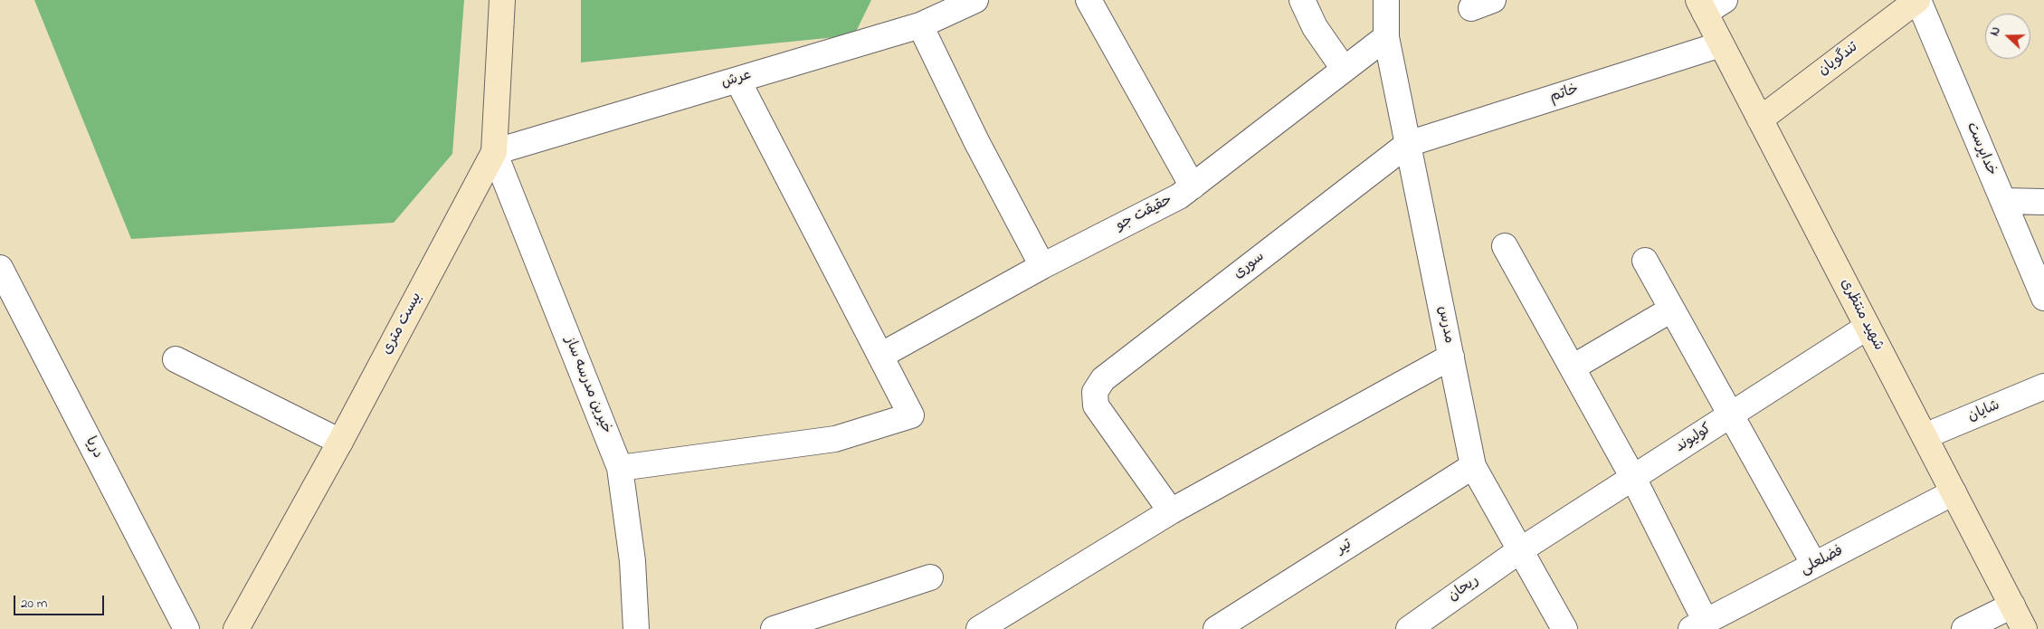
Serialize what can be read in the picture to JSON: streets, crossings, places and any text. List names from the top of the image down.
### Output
{
  "streets": {
    "street": [
      "تندگویان",
      "عرش",
      "خاتم",
      "خداپرست",
      "حقیقت جو",
      "سوری",
      "شهید منتظری",
      "بیست متری",
      "مدرس",
      "خیرین مدرسه ساز",
      "شایان",
      "کولیوند",
      "دریا",
      "تیر",
      "فضلعلی",
      "ریحان"
    ]
  },
  "crossings": [
    ["تندگویان", "خداپرست"],
    ["تندگویان", "شهید منتظری"],
    ["عرش", "بیست متری"],
    ["عرش", "خیرین مدرسه ساز"],
    ["خاتم", "سوری"],
    ["خاتم", "شهید منتظری"],
    ["خاتم", "مدرس"],
    ["حقیقت جو", "مدرس"],
    ["سوری", "مدرس"],
    ["شهید منتظری", "شایان"],
    ["شهید منتظری", "کولیوند"],
    ["شهید منتظری", "فضلعلی"],
    ["بیست متری", "خیرین مدرسه ساز"],
    ["مدرس", "کولیوند"],
    ["مدرس", "تیر"],
    ["مدرس", "ریحان"],
    ["کولیوند", "ریحان"]
  ],
  "scale_bar": "20 m",
  "north": "left"
}
